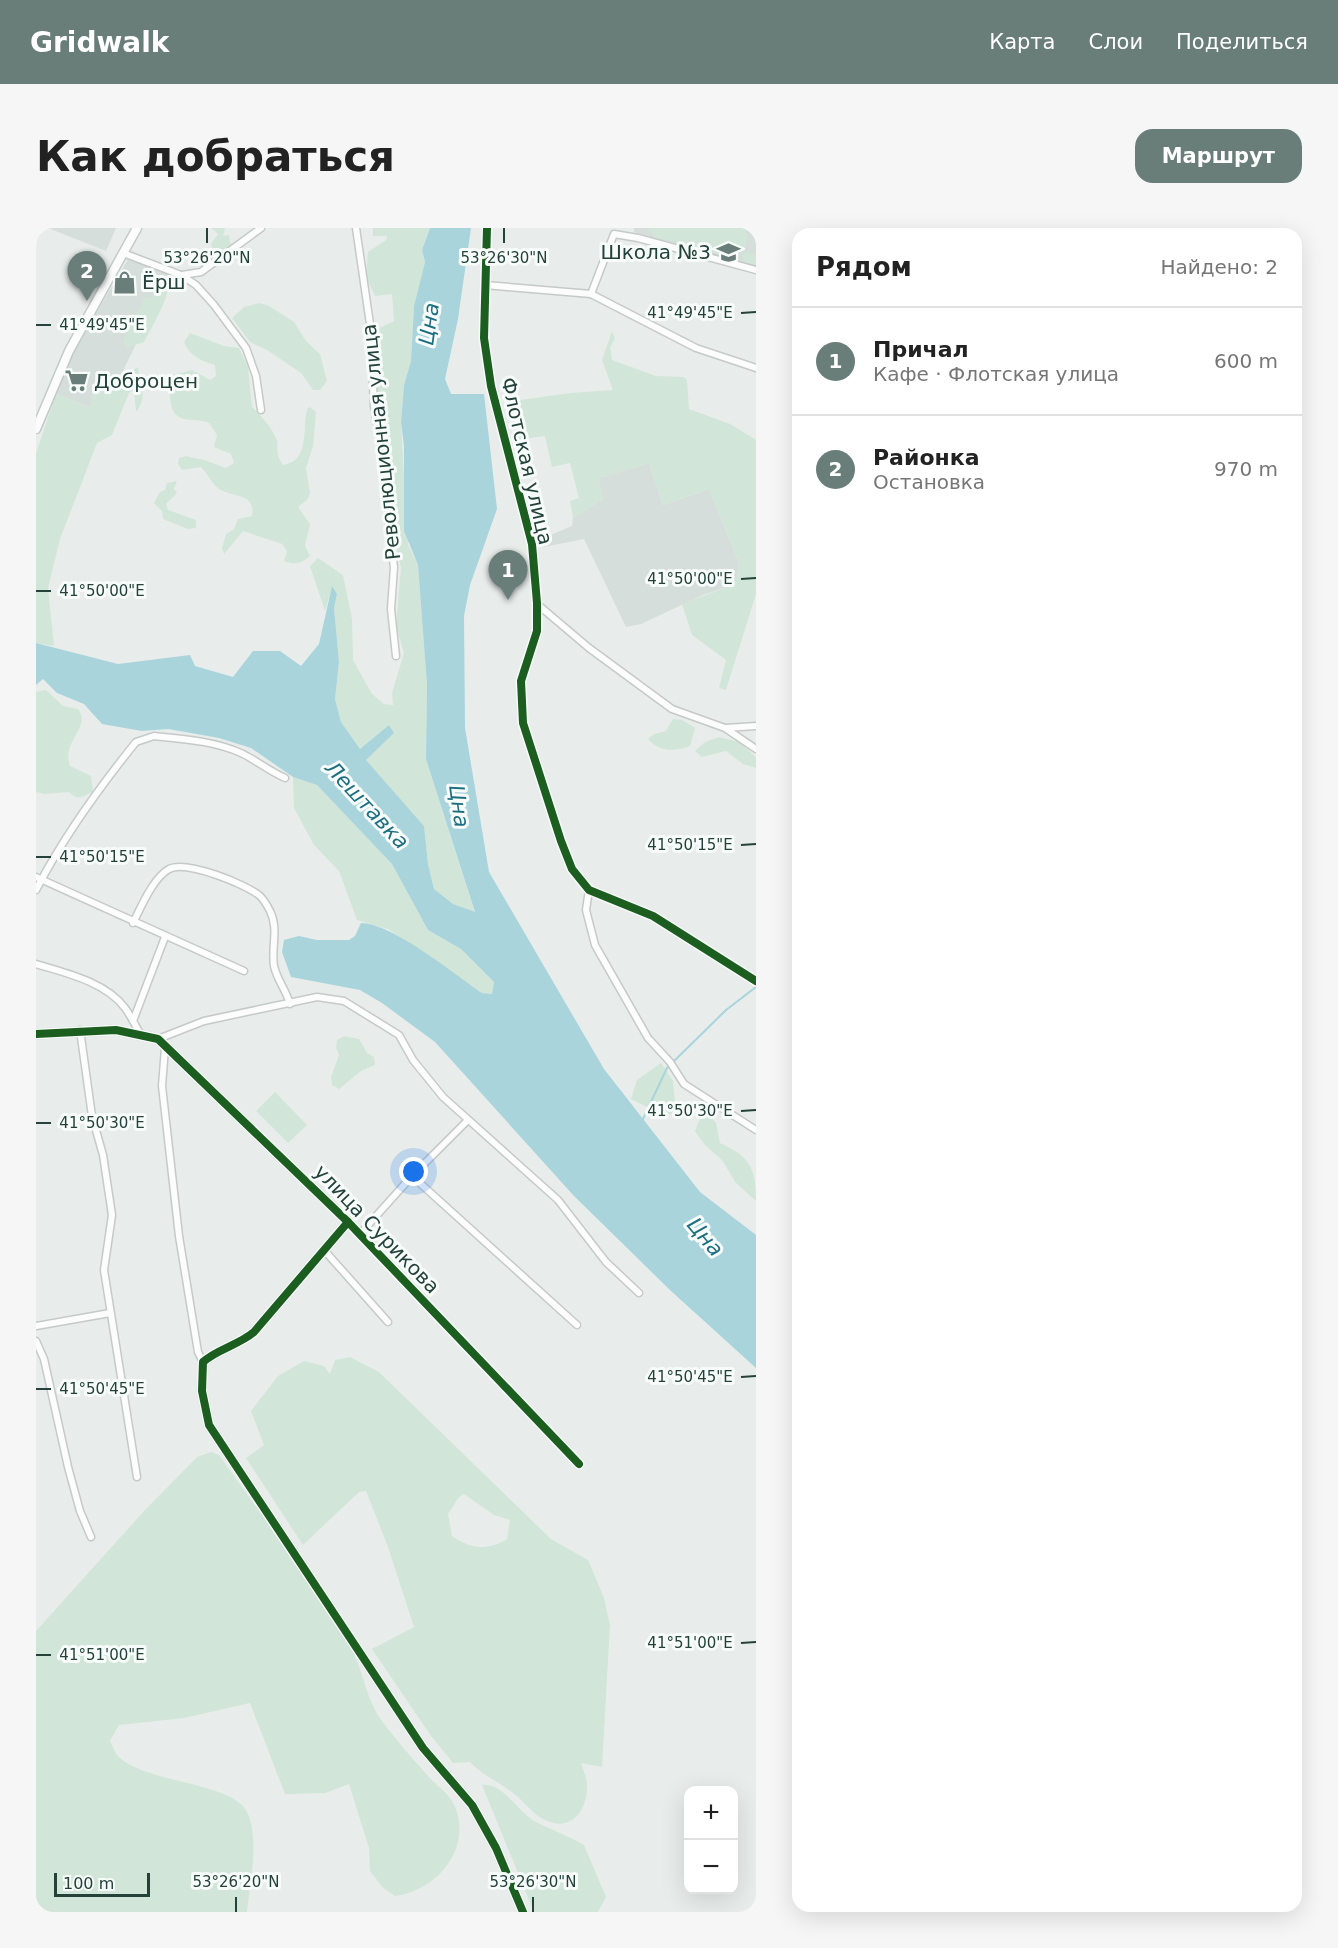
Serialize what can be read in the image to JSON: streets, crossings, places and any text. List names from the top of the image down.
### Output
{
  "streets": {
    "street": ["Революционная улица", "Флотская улица", "улица Сурикова"]
  },
  "water": ["Цна", "Лештавка"],
  "places": {
    "school or university": ["Школа №3"],
    "shop": ["Ёрш"],
    "supermarket": ["Доброцен"]
  },
  "scale_bar": "100 m",
  "page": {
    "header": "Gridwalk",
    "nav": ["Карта", "Слои", "Поделиться"],
    "buttons": "Маршрут",
    "title": "Как добраться",
    "heading": ["Рядом", "Найдено: 2"],
    "pins": ["2", "1"],
    "list": [
      {
        "mark": "1",
        "name": "Причал",
        "note": "Кафе · Флотская улица",
        "value": "600 m"
      },
      {
        "mark": "2",
        "name": "Районка",
        "note": "Остановка",
        "value": "970 m"
      }
    ],
    "map_buttons": ["+", "−"],
    "scale": "100 m"
  },
  "coordinates": [
    "53°26'20\"N",
    "53°26'30\"N",
    "41°49'45\"E",
    "41°50'00\"E",
    "41°50'15\"E",
    "41°50'30\"E",
    "41°50'45\"E",
    "41°51'00\"E"
  ]
}
